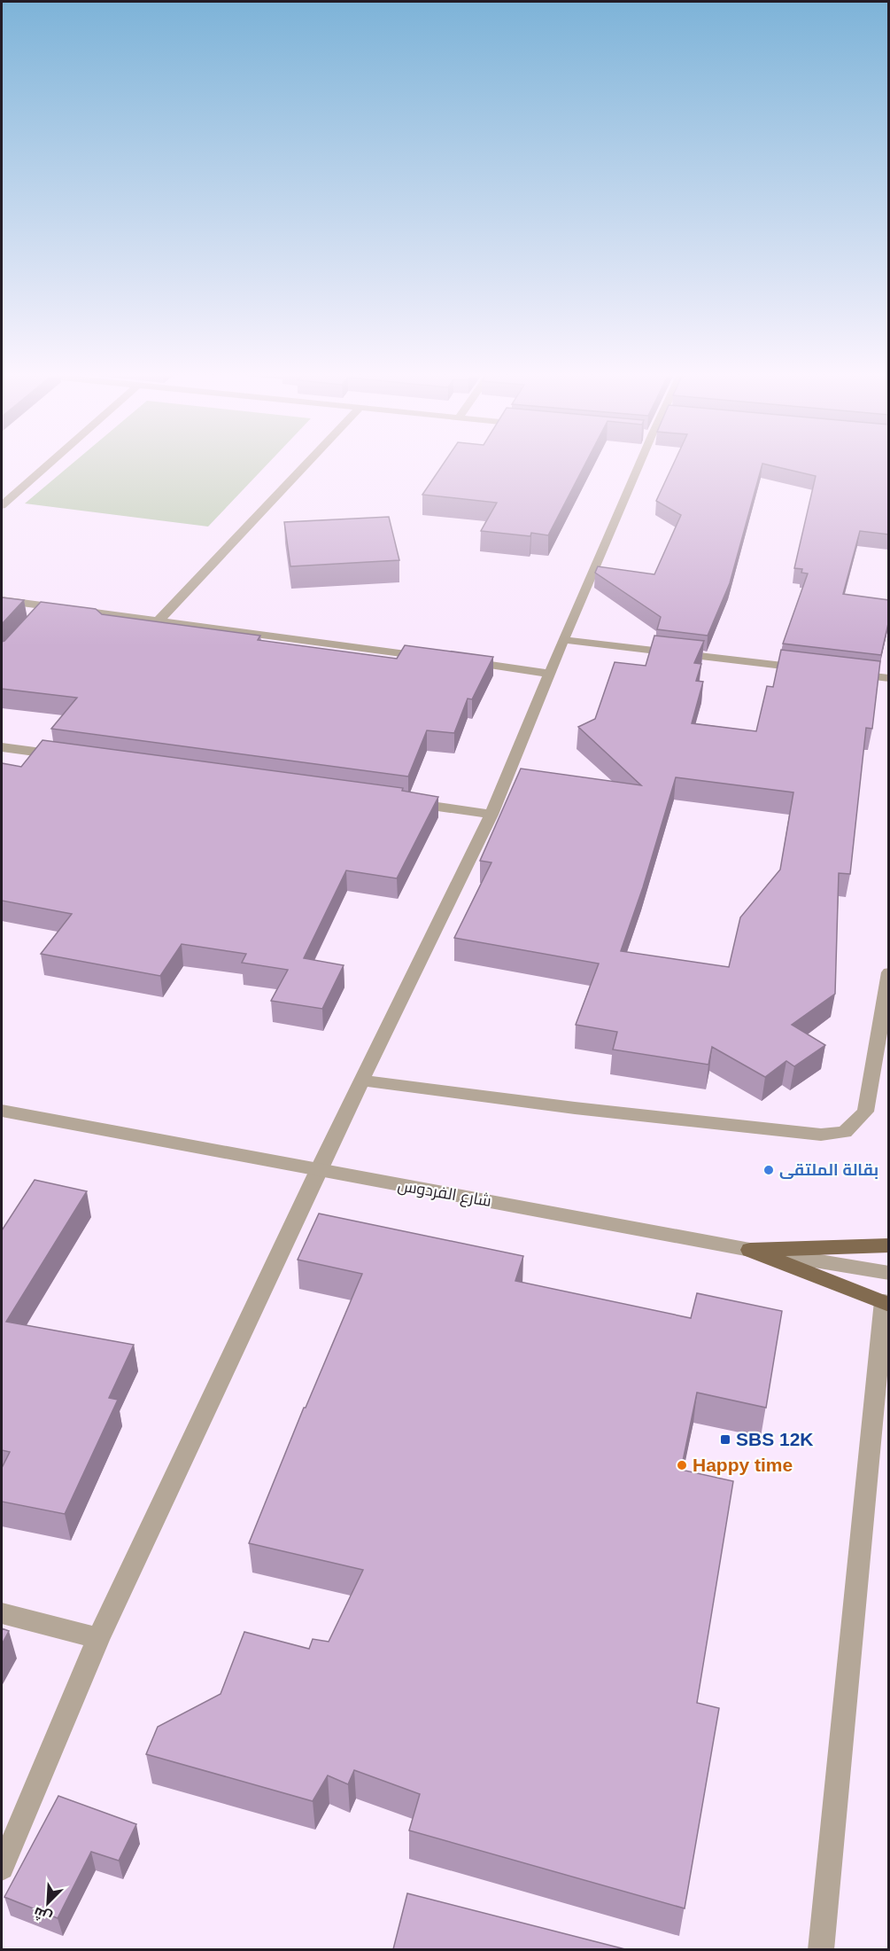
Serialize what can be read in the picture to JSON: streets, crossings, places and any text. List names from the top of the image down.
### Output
{
  "streets": {
    "street": ["شارع الفردوس"]
  },
  "places": {
    "other": ["بقالة الملتقى", "Happy time"],
    "transit": ["SBS 12K"]
  },
  "north": "bottom left"
}
